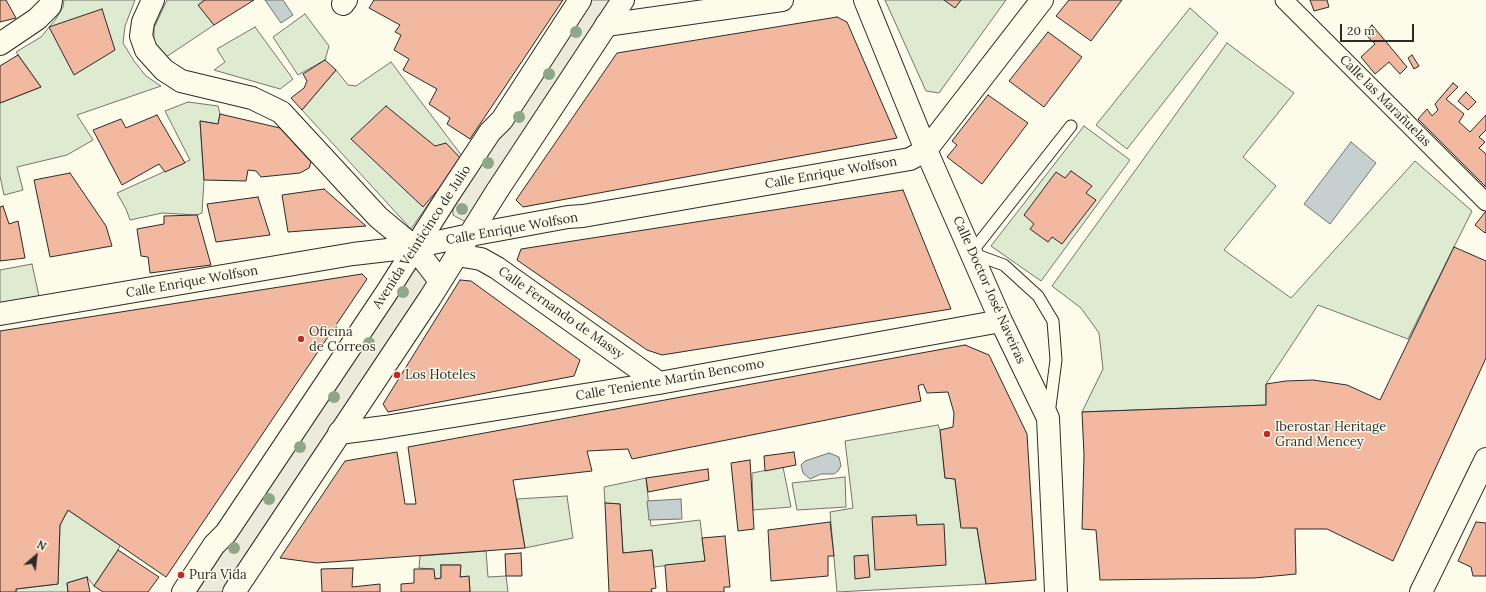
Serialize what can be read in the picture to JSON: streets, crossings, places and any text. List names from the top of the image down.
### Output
{
  "streets": {
    "street": [
      "Calle las Marañuelas",
      "Calle Enrique Wolfson",
      "Avenida Veinticinco de Julio",
      "Calle Doctor José Naveiras",
      "Calle Fernando de Massy",
      "Calle Teniente Martín Bencomo"
    ]
  },
  "crossings": [
    ["Calle Enrique Wolfson", "Avenida Veinticinco de Julio"],
    ["Calle Enrique Wolfson", "Calle Doctor José Naveiras"],
    ["Calle Doctor José Naveiras", "Calle Teniente Martín Bencomo"],
    ["Calle Fernando de Massy", "Calle Teniente Martín Bencomo"]
  ],
  "places": [
    "Oficina de Correos",
    "Los Hoteles",
    "Iberostar Heritage Grand Mencey",
    "Pura Vida"
  ],
  "scale_bar": "20 m",
  "north": "top right"
}
